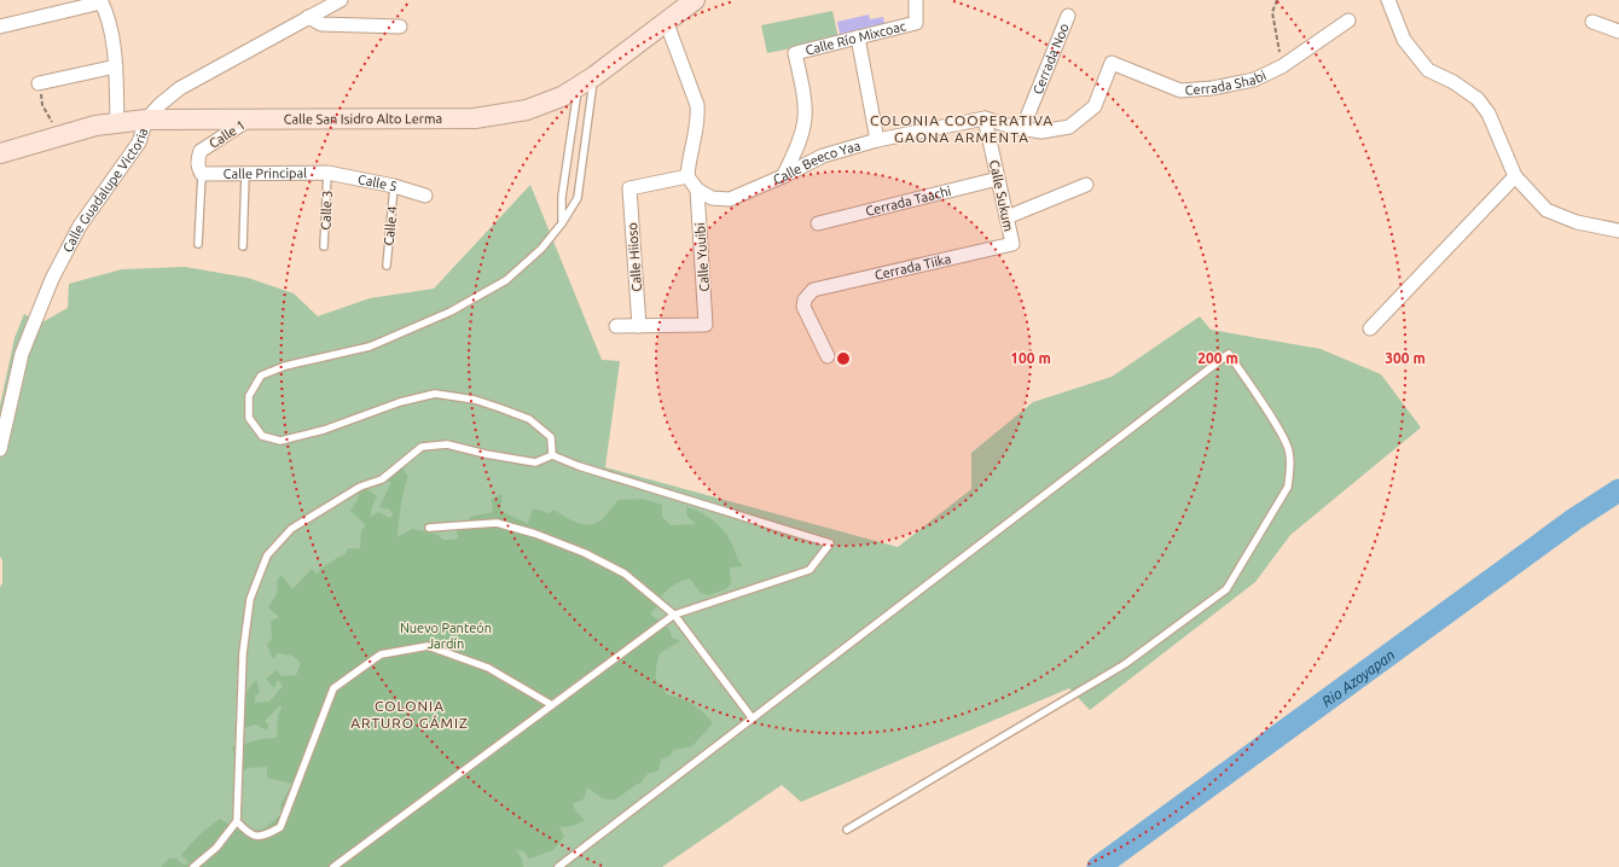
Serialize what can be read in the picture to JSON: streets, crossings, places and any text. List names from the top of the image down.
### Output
{
  "streets": {
    "street": [
      "Calle Río Mixcoac",
      "Cerrada Noo",
      "Cerrada Shabi",
      "Calle San Isidro Alto Lerma",
      "Calle 1",
      "Calle Beeco Yaa",
      "Calle Principal",
      "Calle 5",
      "Calle Guadalupe Victoria",
      "Calle Sukum",
      "Cerrada Taachi",
      "Calle Hiioso",
      "Calle Yuuibi",
      "Cerrada Tiika"
    ],
    "lane": ["Calle 3", "Calle 4"]
  },
  "crossings": [
    ["Calle Río Mixcoac", "Calle Beeco Yaa"],
    ["Cerrada Noo", "Cerrada Shabi"],
    ["Cerrada Shabi", "Calle Beeco Yaa"],
    ["Cerrada Shabi", "Calle Sukum"],
    ["Calle San Isidro Alto Lerma", "Calle 1"],
    ["Calle San Isidro Alto Lerma", "Calle Guadalupe Victoria"],
    ["Calle 1", "Calle Principal"],
    ["Calle Beeco Yaa", "Calle Sukum"],
    ["Calle Beeco Yaa", "Calle Yuuibi"],
    ["Calle Principal", "Calle 5"],
    ["Calle Principal", "Calle 3"],
    ["Calle 5", "Calle 3"],
    ["Calle 5", "Calle 4"],
    ["Calle Sukum", "Cerrada Taachi"],
    ["Calle Sukum", "Cerrada Tiika"],
    ["Calle Hiioso", "Calle Yuuibi"]
  ],
  "districts": ["COLONIA COOPERATIVA GAONA ARMENTA", "COLONIA ARTURO GÁMIZ"],
  "water": ["Rio Azoyapan"],
  "parks": ["Nuevo Panteón Jardín"],
  "rings": ["100 m", "200 m", "300 m"]
}
